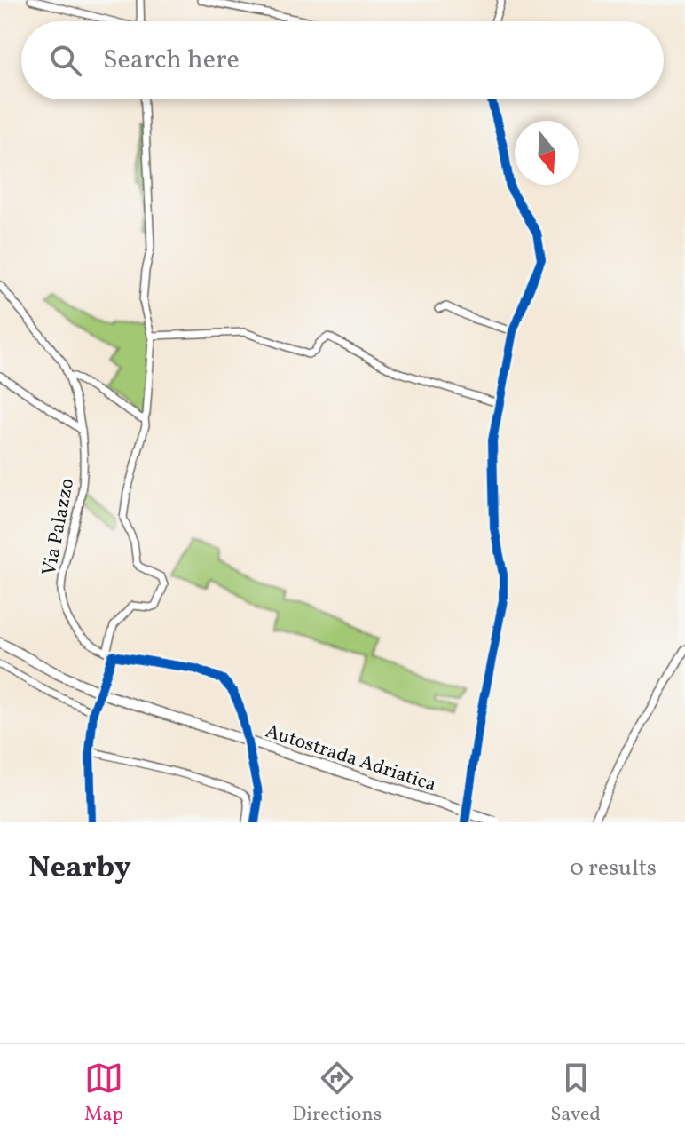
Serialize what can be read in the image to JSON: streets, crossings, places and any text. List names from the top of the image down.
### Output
{
  "streets": {
    "highway": ["Autostrada Adriatica"],
    "street": ["Via Palazzo"]
  },
  "north": "bottom",
  "page": {
    "search": "Search here",
    "heading": ["Nearby", "0 results"],
    "nav": ["Map", "Directions", "Saved"]
  }
}
